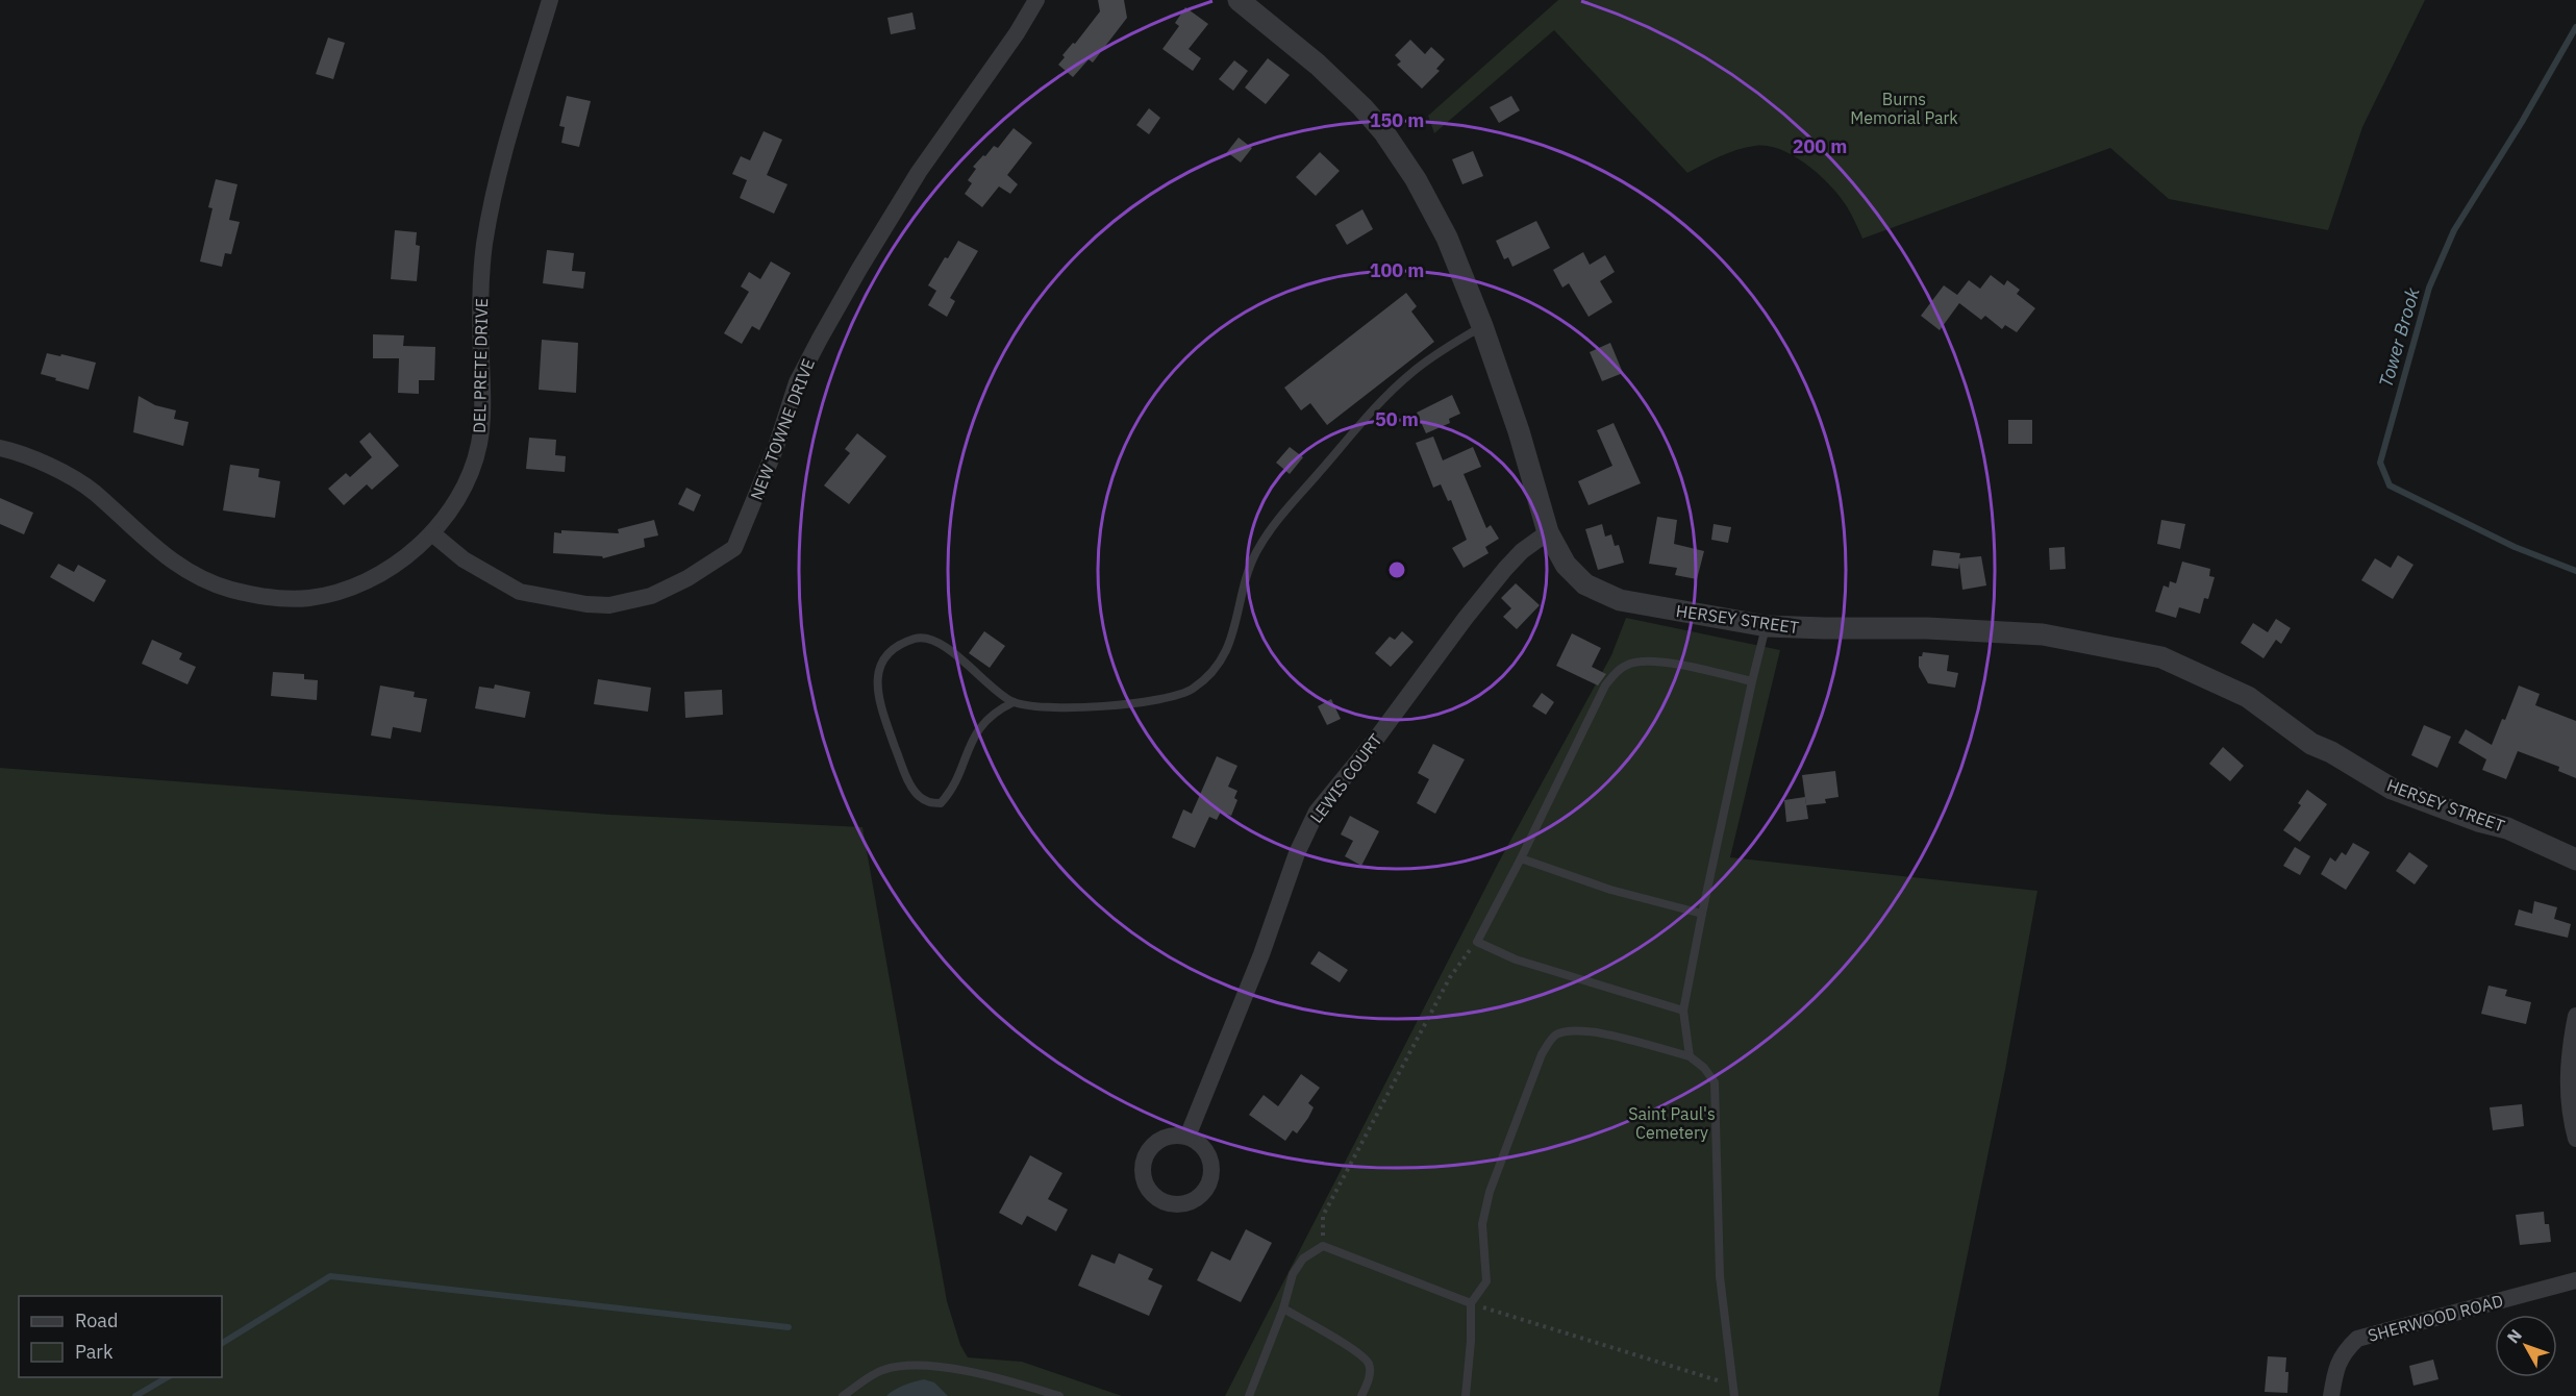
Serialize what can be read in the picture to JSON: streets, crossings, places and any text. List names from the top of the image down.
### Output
{
  "streets": {
    "street": [
      "DEL PRETE DRIVE",
      "NEW TOWNE DRIVE",
      "HERSEY STREET",
      "LEWIS COURT",
      "SHERWOOD ROAD"
    ]
  },
  "crossings": [
    ["DEL PRETE DRIVE", "NEW TOWNE DRIVE"],
    ["HERSEY STREET", "LEWIS COURT"]
  ],
  "water": ["Tower Brook"],
  "parks": ["Burns Memorial Park", "Saint Paul's Cemetery"],
  "legend": ["Road", "Park"],
  "north": "top left",
  "rings": [
    "150 m",
    "200 m",
    "100 m",
    "50 m"
  ]
}
